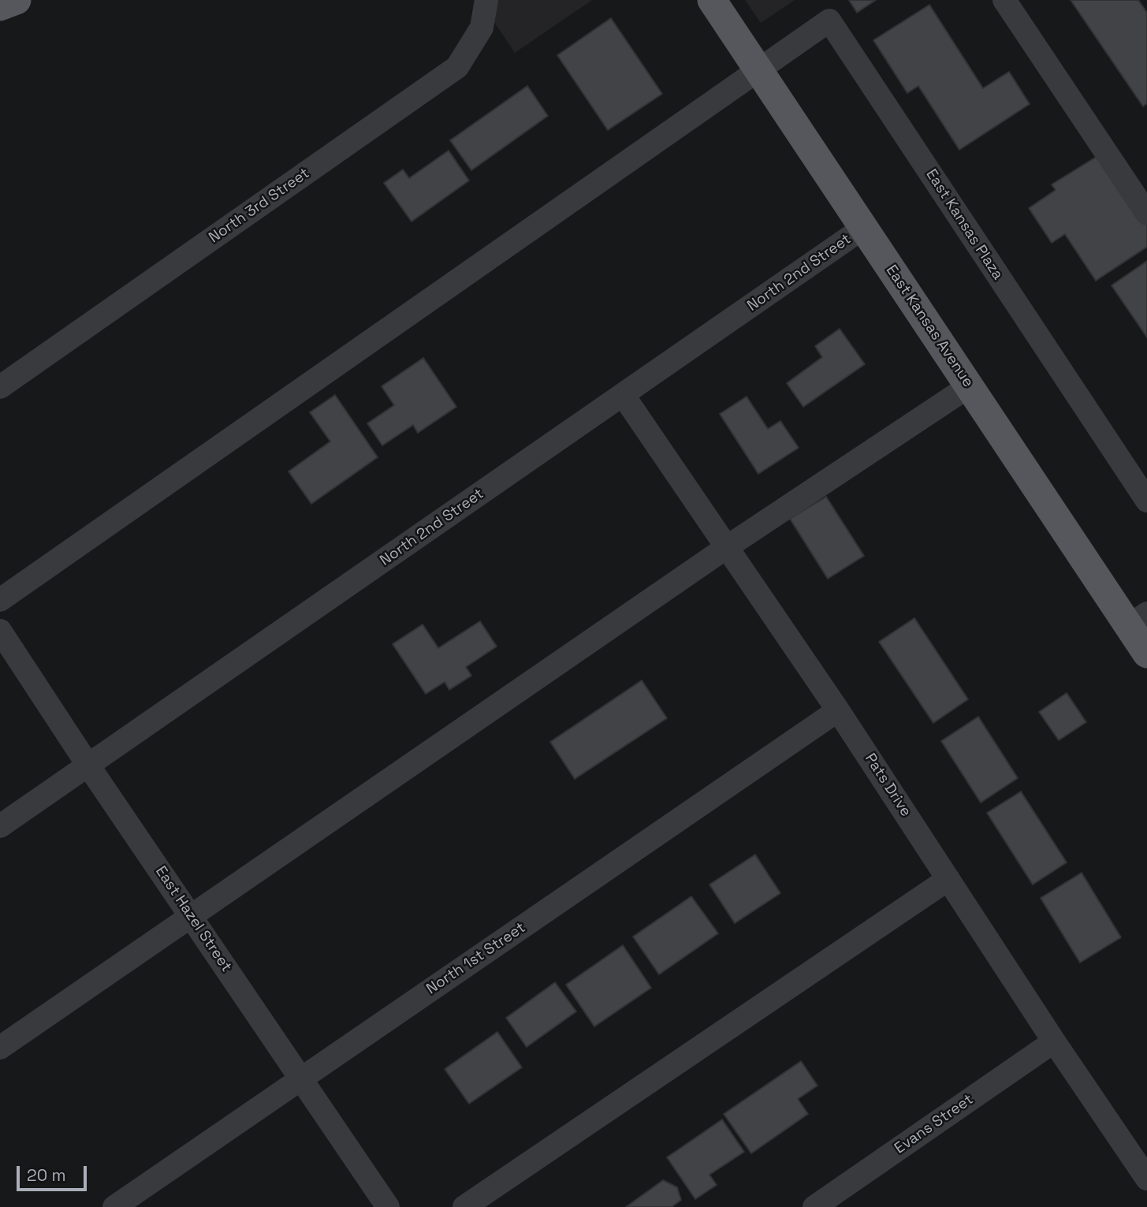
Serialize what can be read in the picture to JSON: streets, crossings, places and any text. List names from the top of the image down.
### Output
{
  "streets": {
    "main road": ["East Kansas Avenue"],
    "street": [
      "North 3rd Street",
      "East Kansas Plaza",
      "North 2nd Street",
      "Pats Drive",
      "East Hazel Street",
      "North 1st Street",
      "Evans Street"
    ]
  },
  "crossings": [
    ["East Kansas Plaza", "East Kansas Avenue"],
    ["North 2nd Street", "East Kansas Avenue"],
    ["North 2nd Street", "Pats Drive"],
    ["North 2nd Street", "East Hazel Street"],
    ["Pats Drive", "North 1st Street"],
    ["Pats Drive", "Evans Street"],
    ["East Hazel Street", "North 1st Street"]
  ],
  "scale_bar": "20 m"
}
